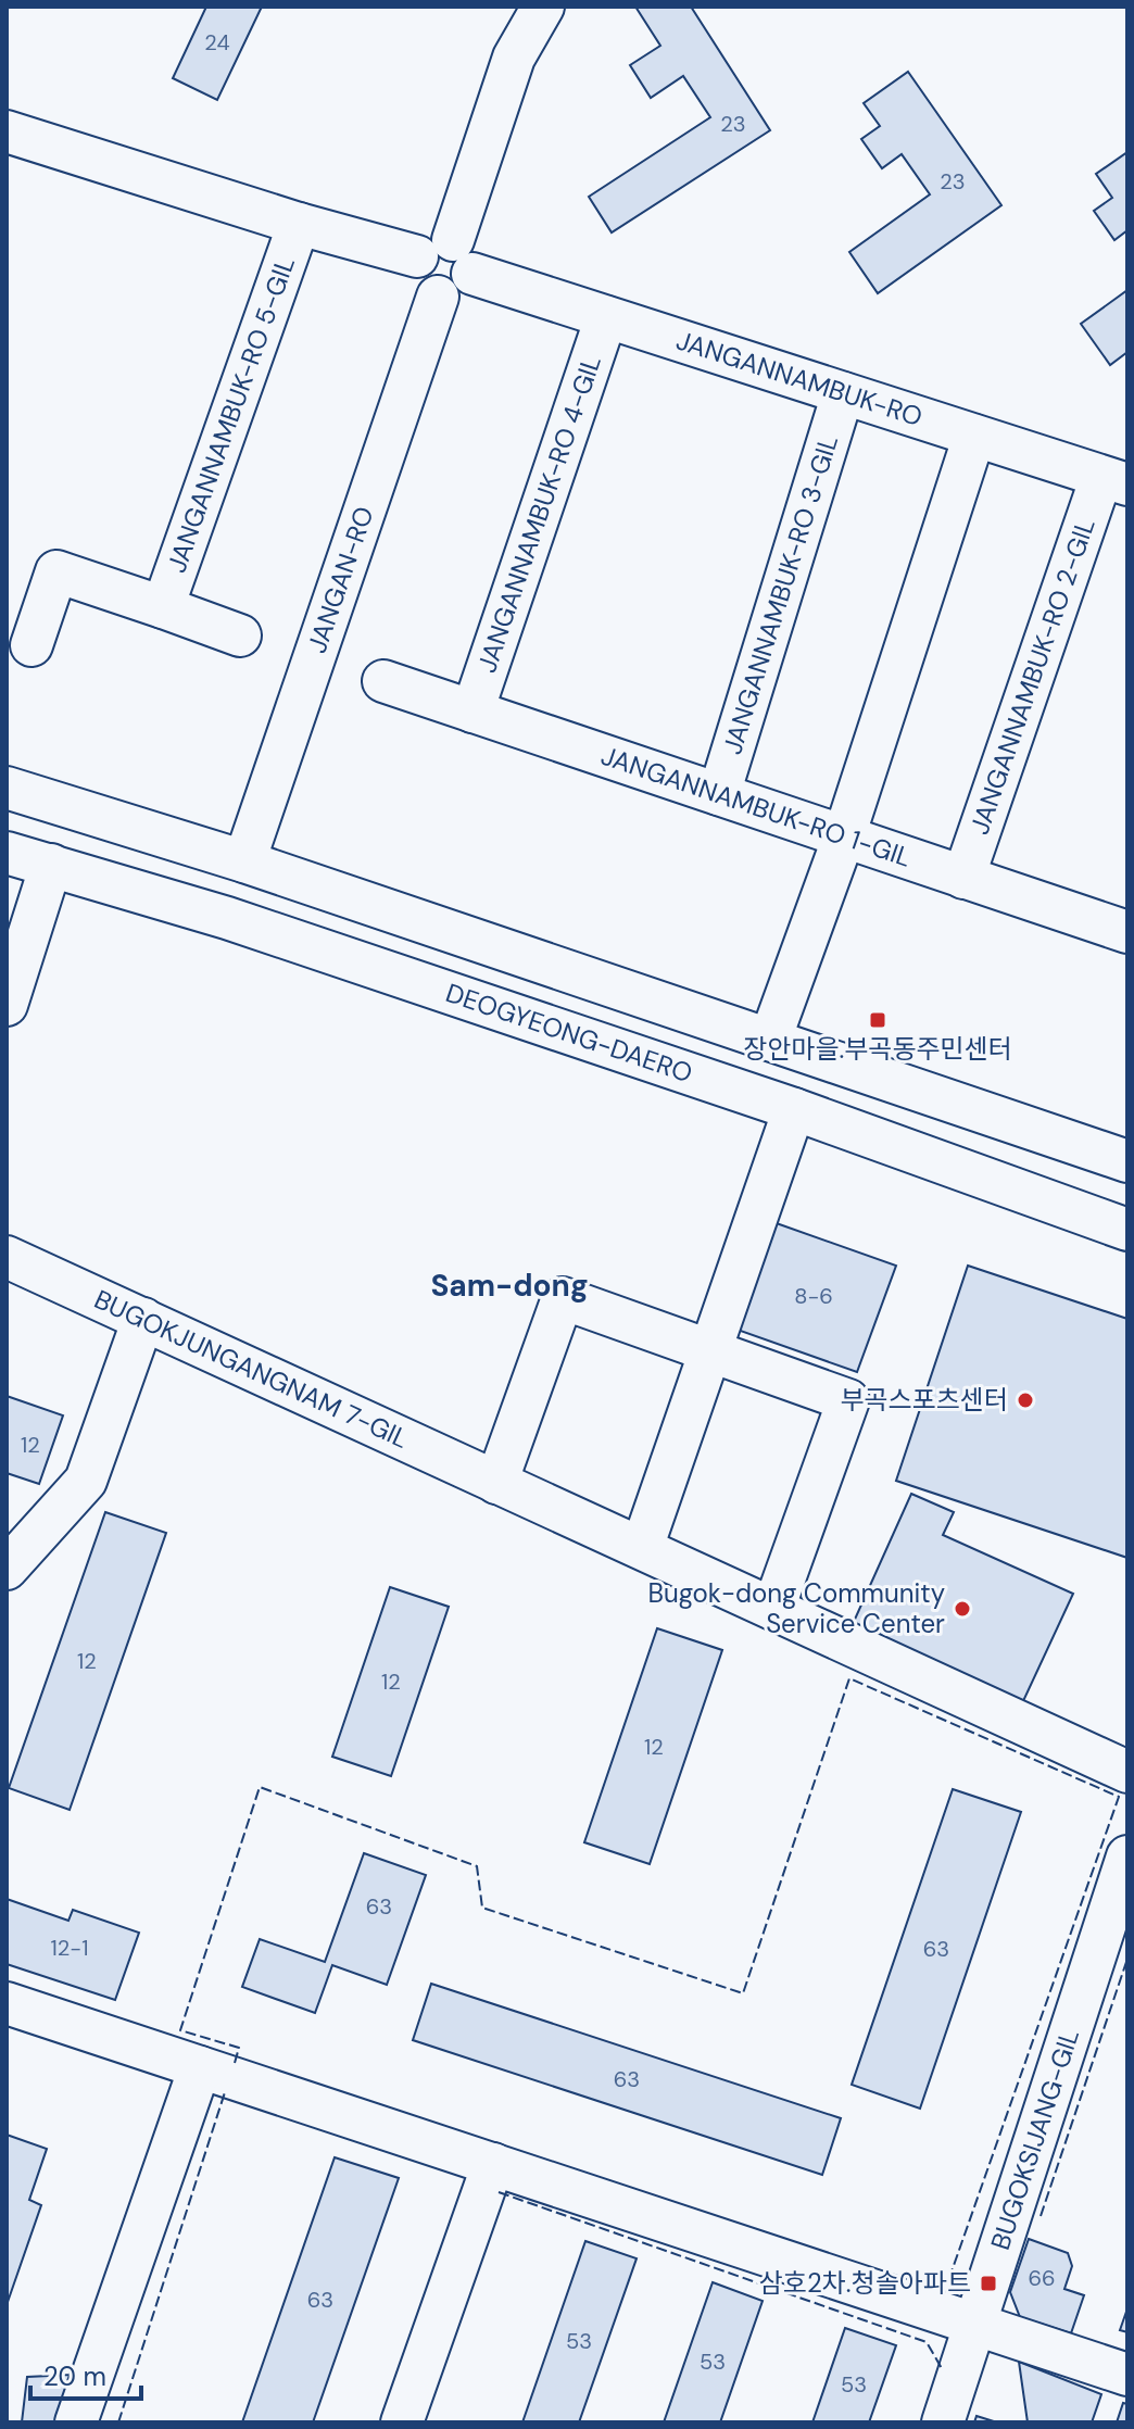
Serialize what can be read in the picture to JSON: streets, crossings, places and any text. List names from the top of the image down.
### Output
{
  "streets": {
    "street": [
      "JANGANNAMBUK-RO",
      "JANGANNAMBUK-RO 5-GIL",
      "JANGANNAMBUK-RO 4-GIL",
      "JANGAN-RO",
      "JANGANNAMBUK-RO 3-GIL",
      "JANGANNAMBUK-RO 2-GIL",
      "JANGANNAMBUK-RO 1-GIL",
      "DEOGYEONG-DAERO",
      "BUGOKJUNGANGNAM 7-GIL",
      "BUGOKSIJANG-GIL"
    ]
  },
  "crossings": [
    ["JANGANNAMBUK-RO", "JANGANNAMBUK-RO 5-GIL"],
    ["JANGANNAMBUK-RO", "JANGANNAMBUK-RO 4-GIL"],
    ["JANGANNAMBUK-RO", "JANGAN-RO"],
    ["JANGANNAMBUK-RO", "JANGANNAMBUK-RO 3-GIL"],
    ["JANGANNAMBUK-RO", "JANGANNAMBUK-RO 2-GIL"],
    ["JANGANNAMBUK-RO 4-GIL", "JANGANNAMBUK-RO 1-GIL"],
    ["JANGANNAMBUK-RO 3-GIL", "JANGANNAMBUK-RO 1-GIL"],
    ["JANGANNAMBUK-RO 2-GIL", "JANGANNAMBUK-RO 1-GIL"]
  ],
  "districts": ["Sam-dong"],
  "places": {
    "transit": ["장안마을.부곡동주민센터", "삼호2차.청솔아파트"],
    "other": ["부곡스포츠센터", "Bugok-dong Community Service Center"]
  },
  "house_numbers": [
    "24",
    "23",
    "23",
    "8-6",
    "12",
    "12",
    "12",
    "12",
    "63",
    "12-1",
    "63",
    "63",
    "66",
    "63",
    "53",
    "53",
    "53"
  ],
  "scale_bar": "20 m"
}
